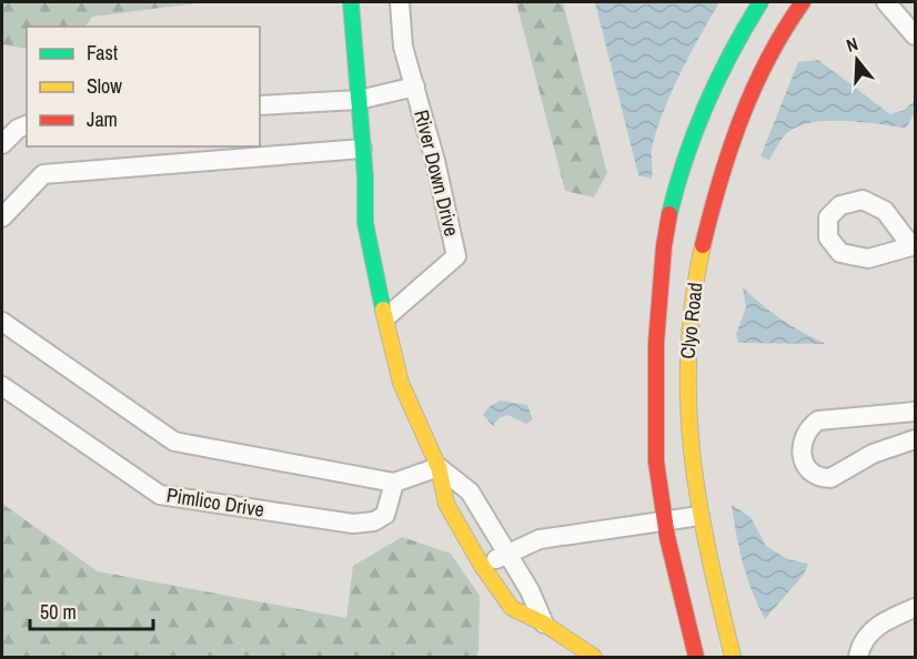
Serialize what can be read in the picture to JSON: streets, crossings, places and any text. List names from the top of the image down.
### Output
{
  "streets": {
    "street": ["River Down Drive", "Clyo Road", "Pimlico Drive"]
  },
  "legend": ["Fast", "Slow", "Jam"],
  "scale_bar": "50 m",
  "north": "top"
}
